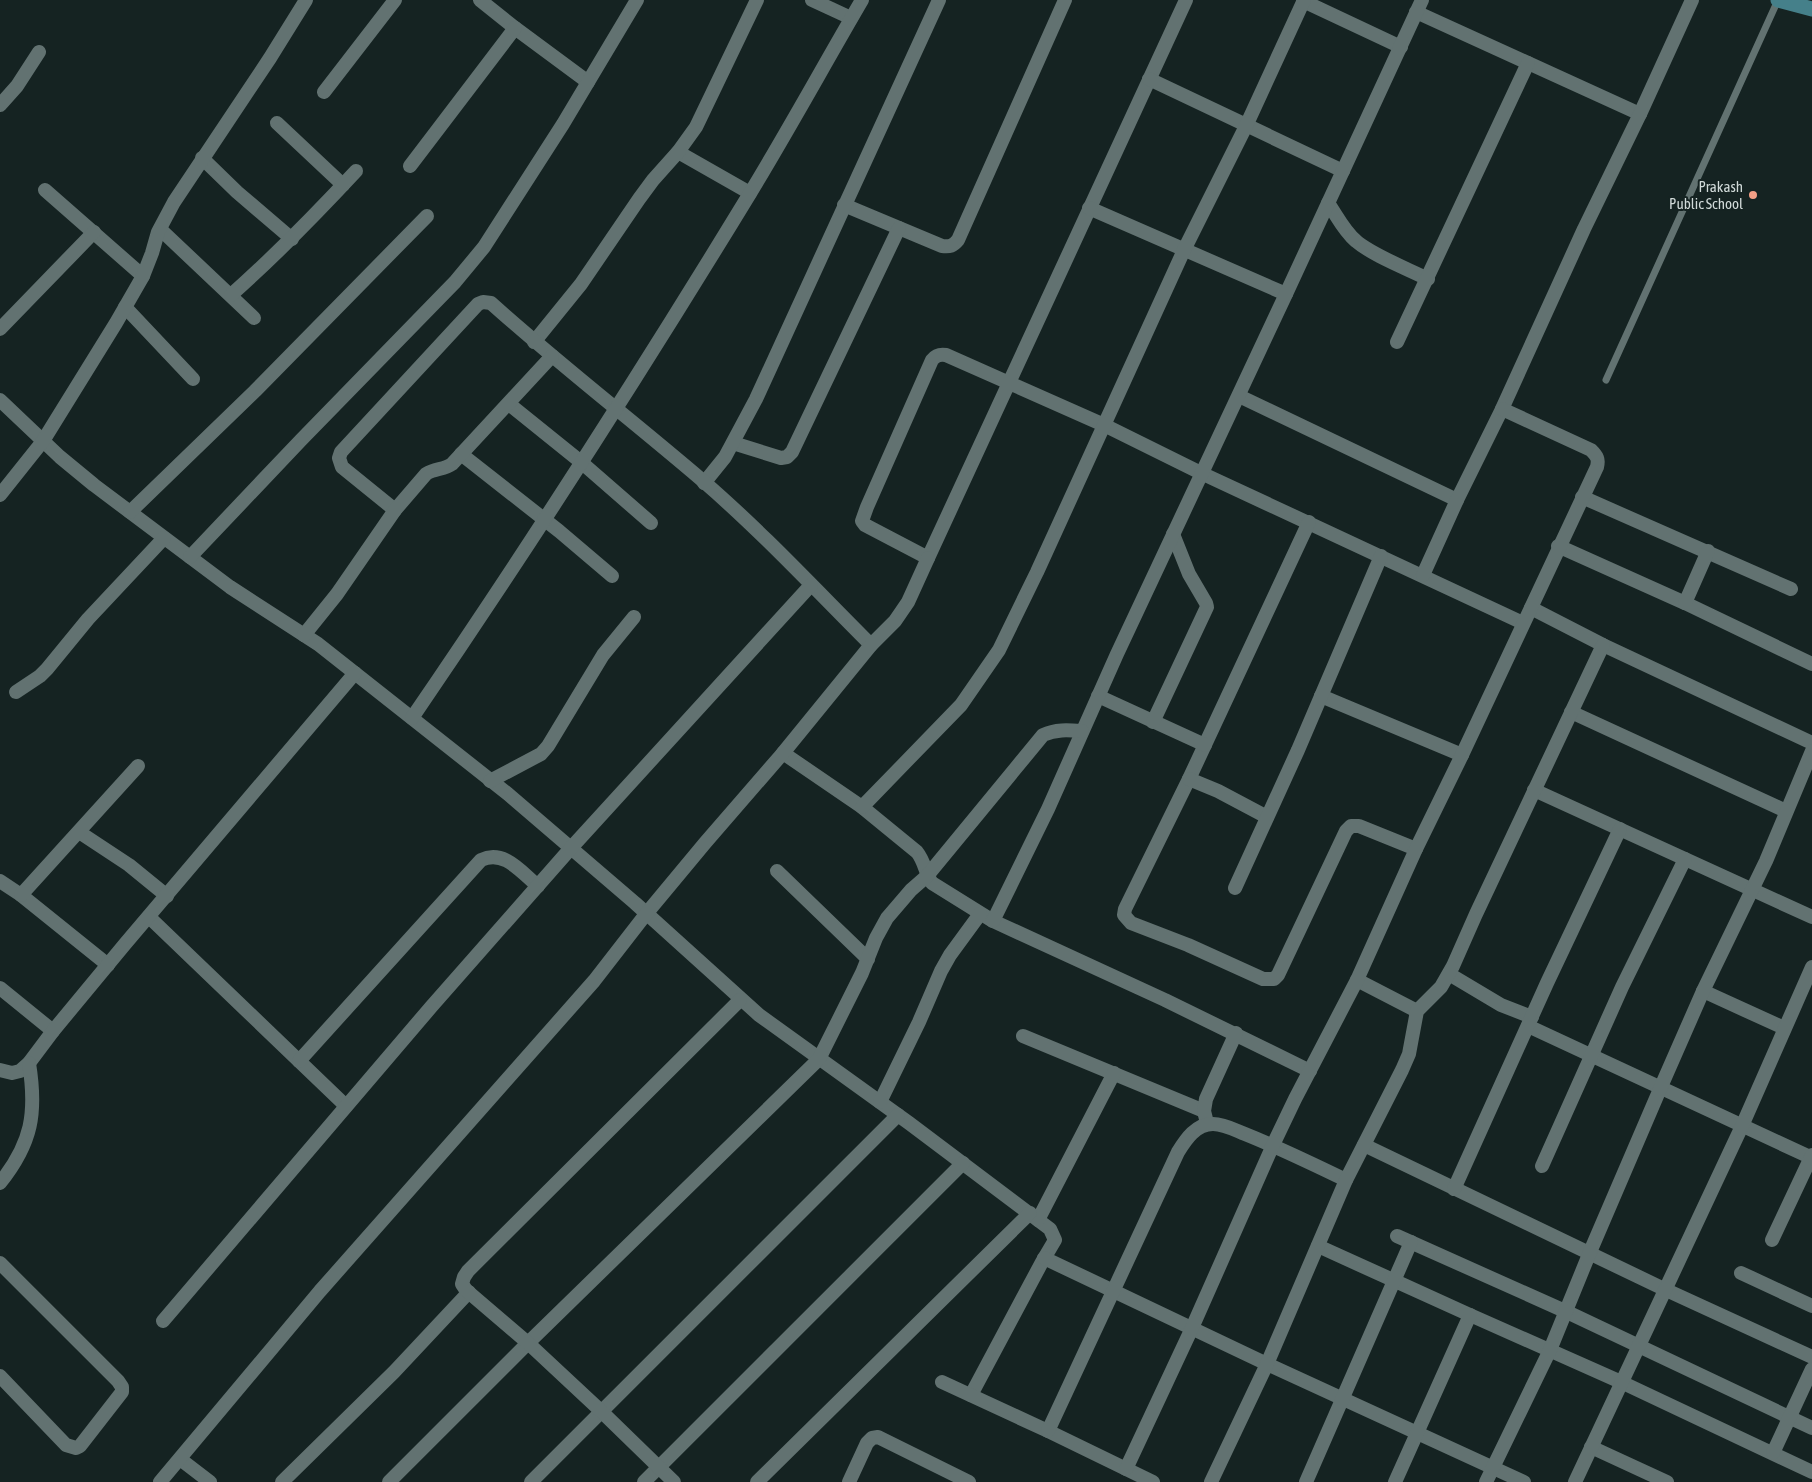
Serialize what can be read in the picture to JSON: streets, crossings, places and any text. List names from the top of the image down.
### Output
{
  "places": ["Prakash Public School"]
}
